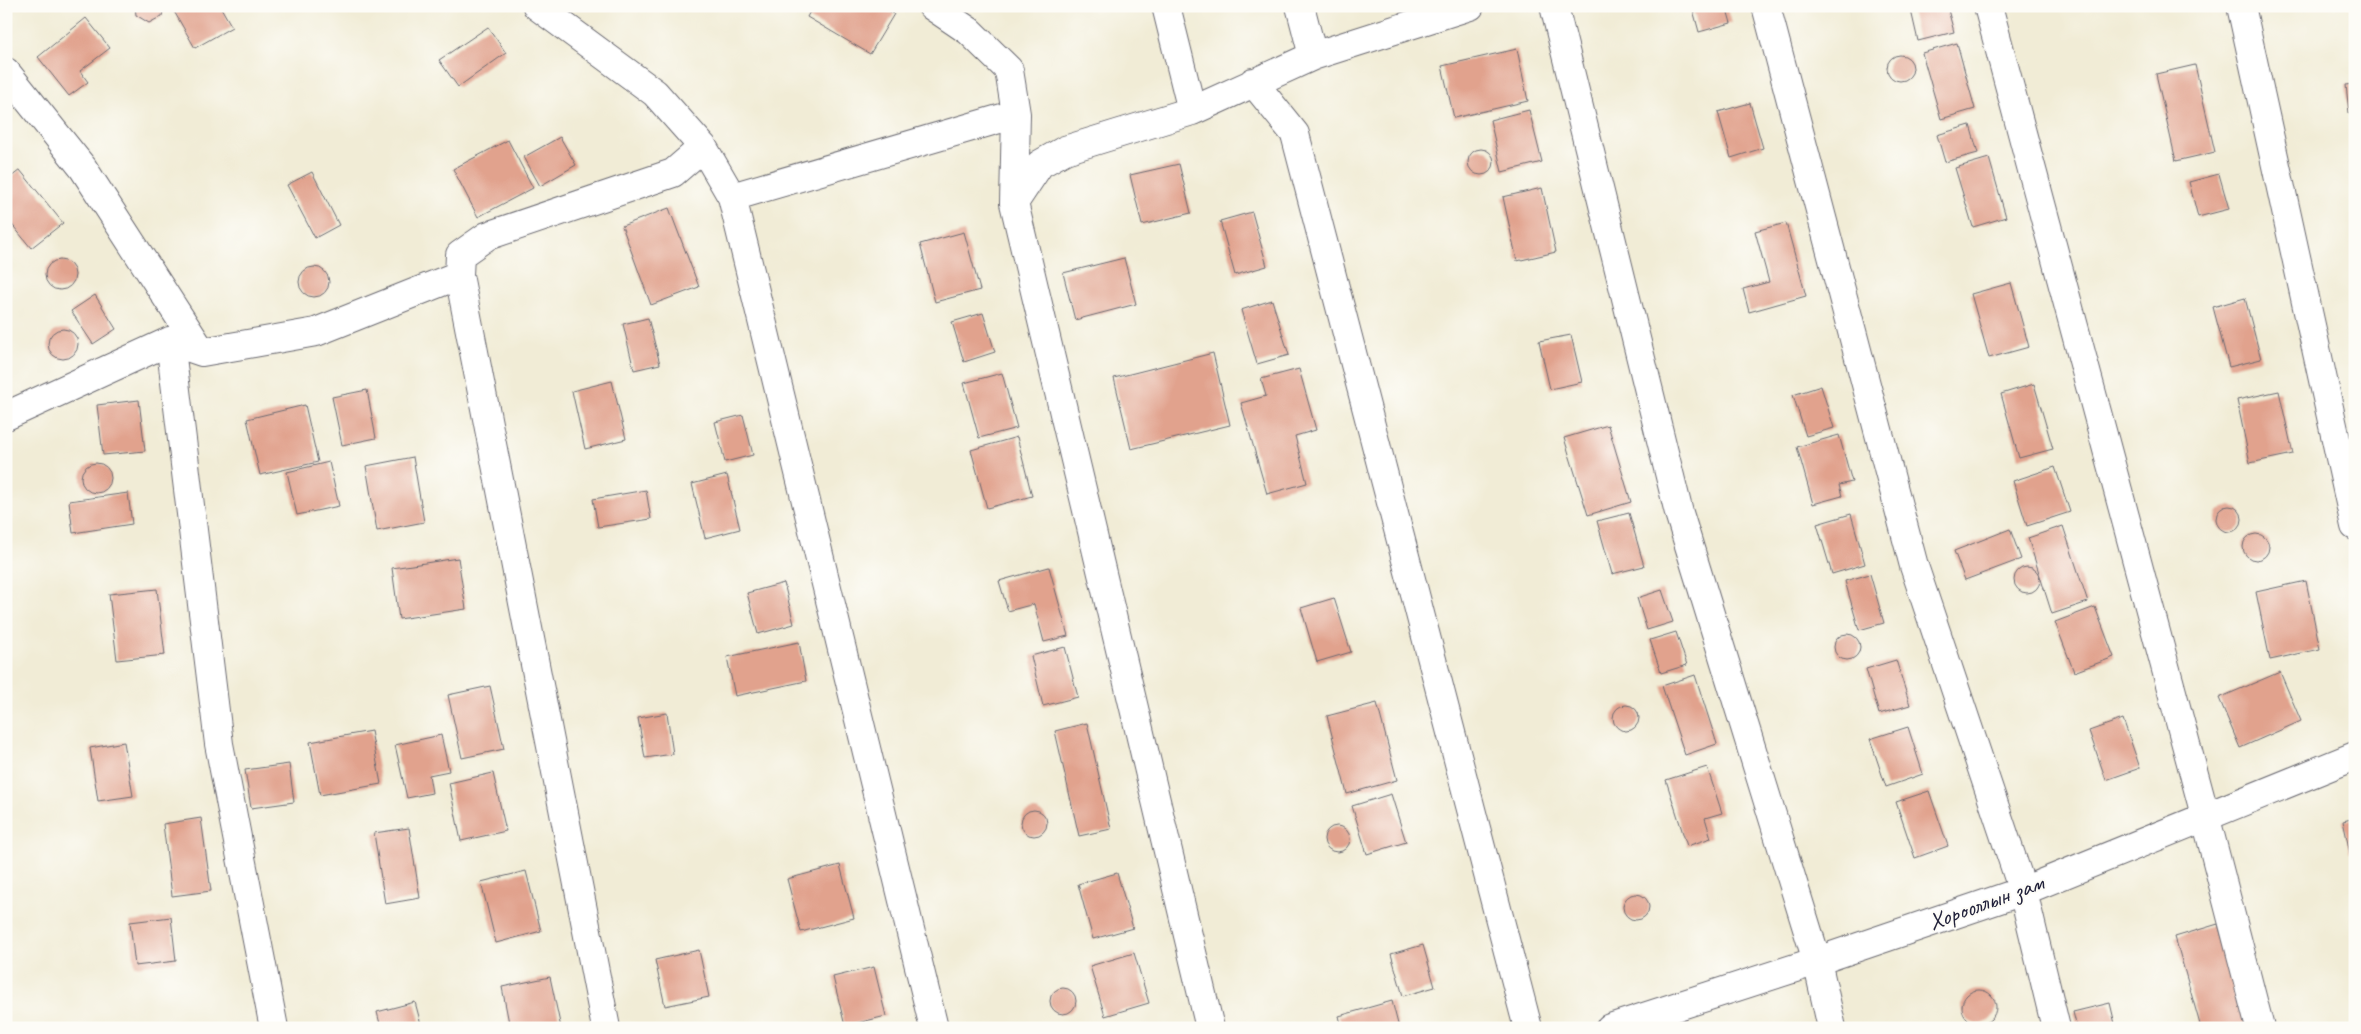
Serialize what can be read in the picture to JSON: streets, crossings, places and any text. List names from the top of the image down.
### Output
{
  "streets": {
    "street": ["Хорооллын зам"]
  }
}
